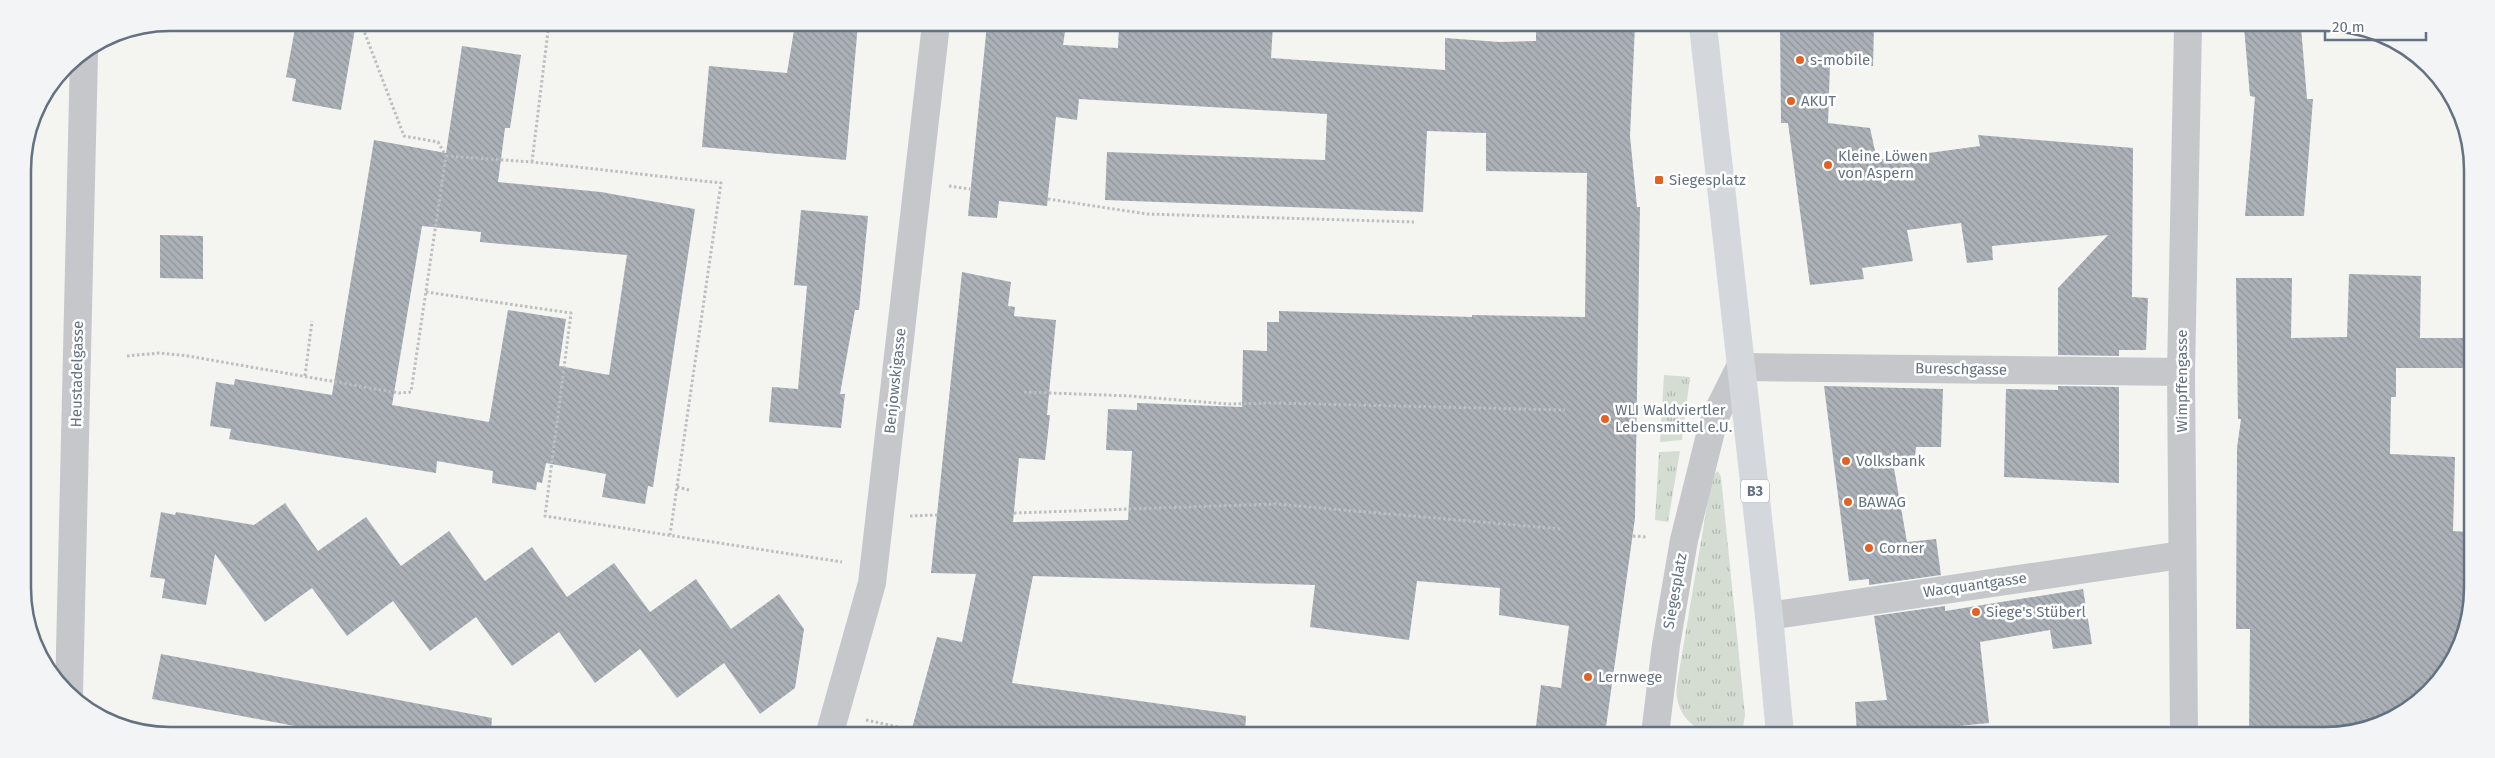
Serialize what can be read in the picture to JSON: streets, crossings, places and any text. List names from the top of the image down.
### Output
{
  "streets": {
    "main road": ["B3"],
    "street": [
      "Bureschgasse",
      "Heustadelgasse",
      "Benjowskigasse",
      "Wimpffengasse",
      "Wacquantgasse",
      "Siegesplatz"
    ]
  },
  "crossings": [
    ["Bureschgasse", "Wimpffengasse"],
    ["Bureschgasse", "B3"],
    ["Bureschgasse", "Siegesplatz"],
    ["Wimpffengasse", "Wacquantgasse"],
    ["B3", "Wacquantgasse"],
    ["B3", "Siegesplatz"]
  ],
  "places": {
    "other": [
      "s-mobile",
      "AKUT",
      "Kleine Löwen von Aspern",
      "WLI Waldviertler Lebensmittel e.U.",
      "Volksbank",
      "BAWAG",
      "Corner",
      "Siege's Stüberl",
      "Lernwege"
    ],
    "transit": ["Siegesplatz"]
  },
  "scale_bar": "20 m"
}
